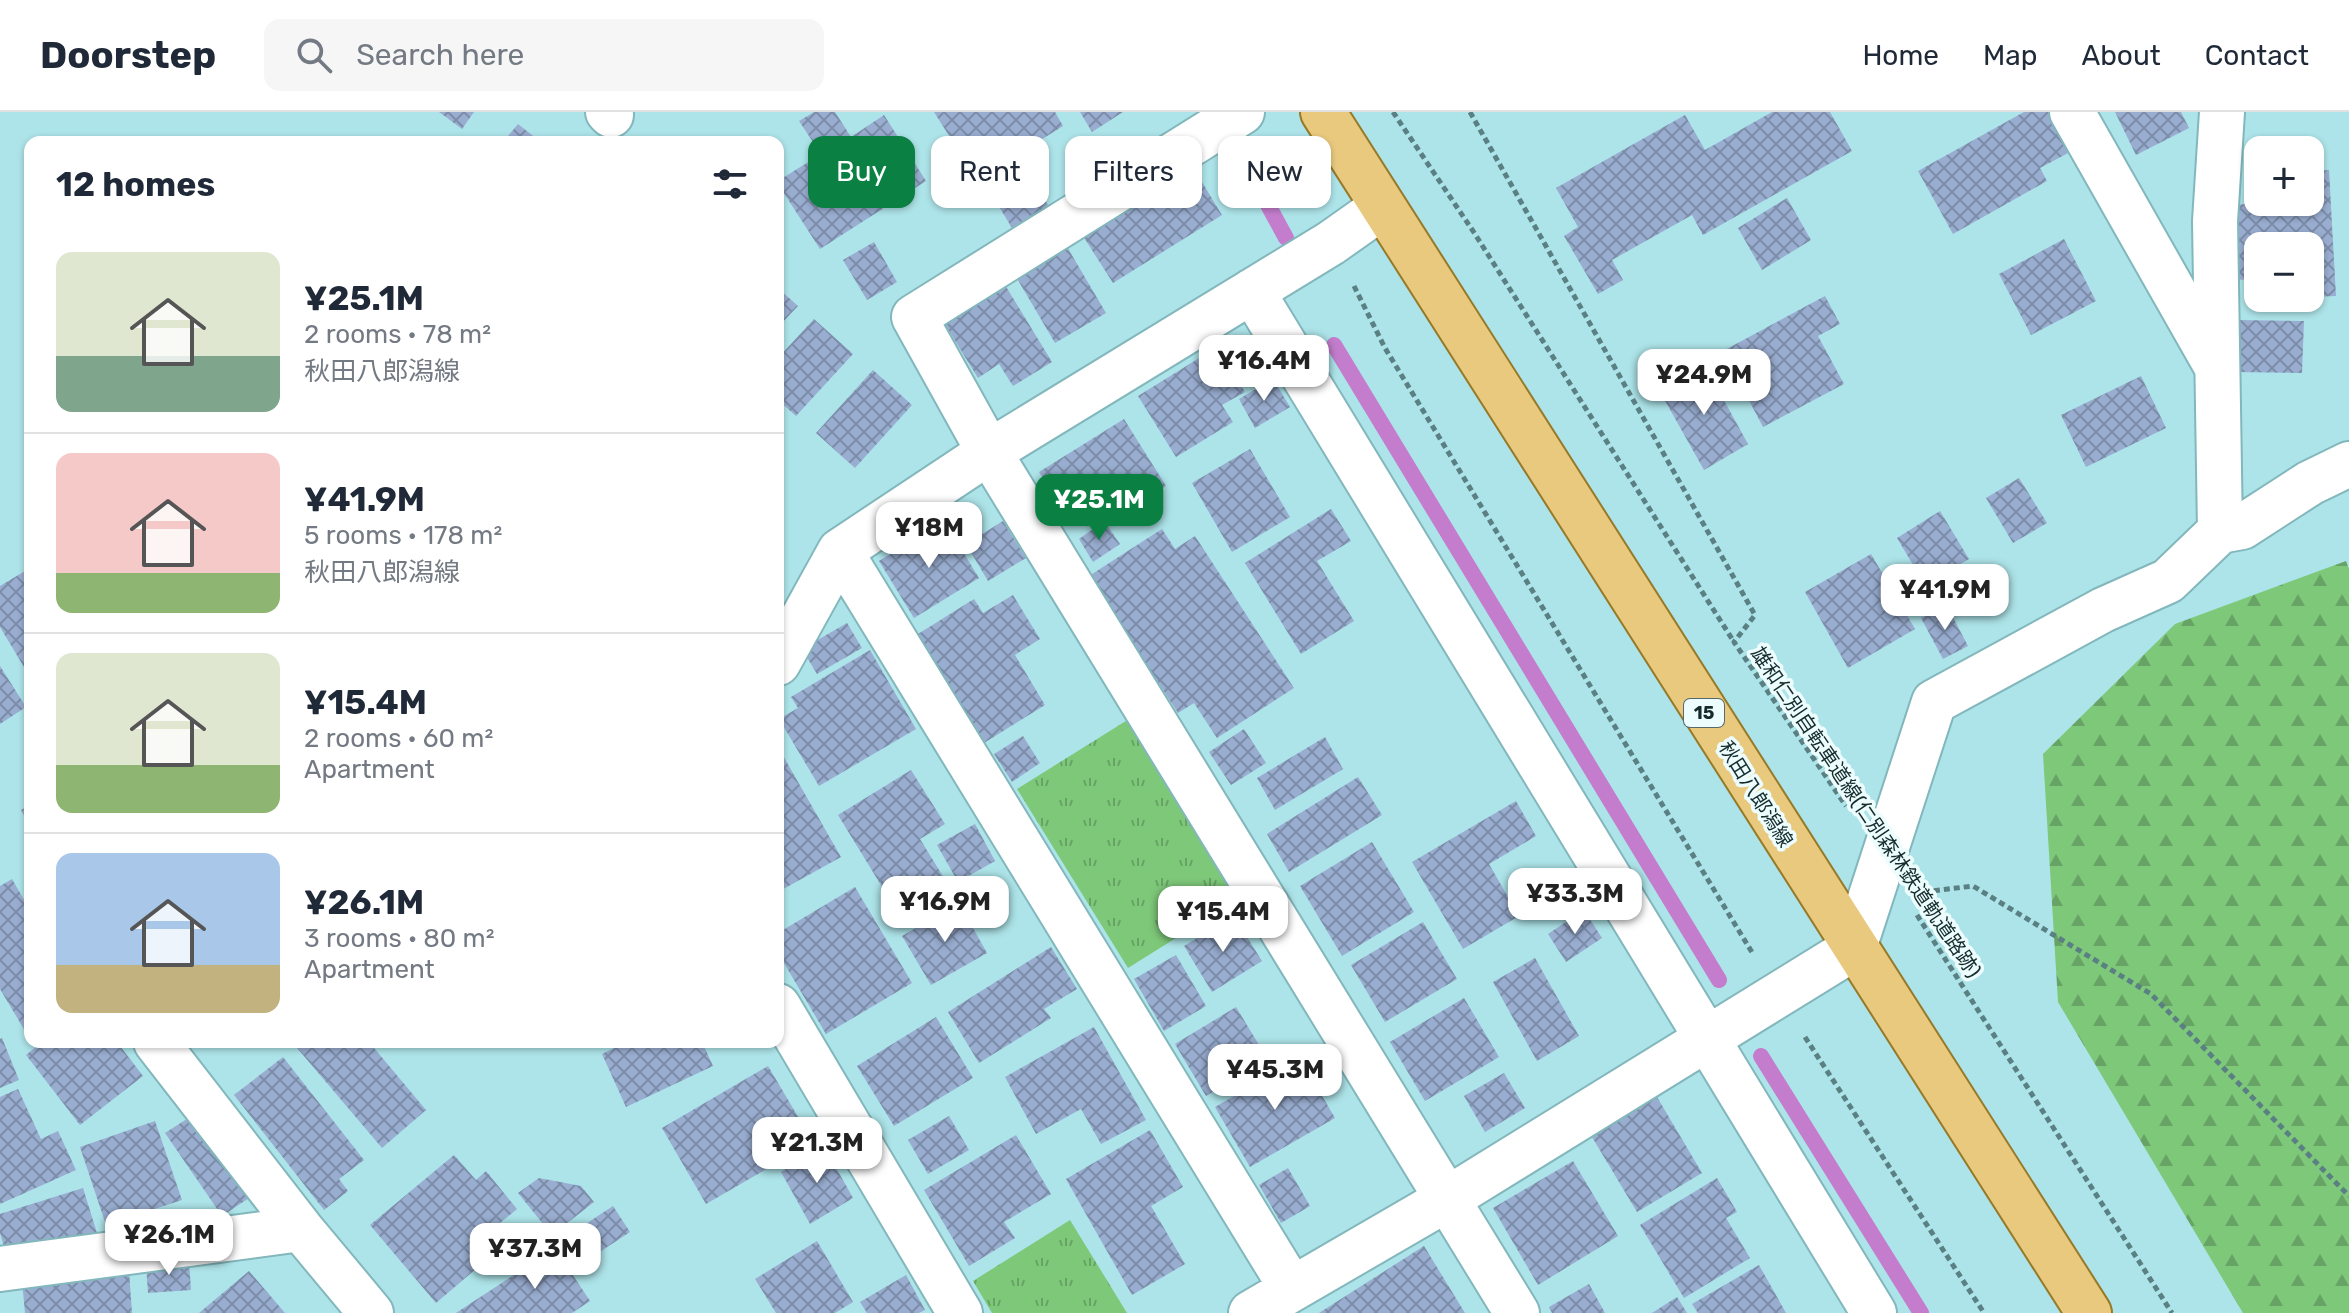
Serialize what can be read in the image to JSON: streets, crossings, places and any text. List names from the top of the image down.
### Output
{
  "streets": {
    "main road": ["15", "秋田八郎潟線"],
    "path": ["雄和仁別自転車道線(仁別森林鉄道軌道路跡)"]
  },
  "page": {
    "header": "Doorstep",
    "search": "Search here",
    "nav": [
      "Home",
      "Map",
      "About",
      "Contact"
    ],
    "map_buttons": ["+", "−"],
    "chip": [
      "Buy",
      "Rent",
      "Filters",
      "New"
    ],
    "heading": "12 homes",
    "list": [
      {
        "name": "¥25.1M",
        "note": "2 rooms · 78 m² · 秋田八郎潟線"
      },
      {
        "name": "¥41.9M",
        "note": "5 rooms · 178 m² · 秋田八郎潟線"
      },
      {
        "name": "¥15.4M",
        "note": "2 rooms · 60 m² · Apartment"
      },
      {
        "name": "¥26.1M",
        "note": "3 rooms · 80 m² · Apartment"
      }
    ],
    "price": [
      "¥16.4M",
      "¥24.9M",
      "¥25.1M",
      "¥18M",
      "¥41.9M",
      "¥33.3M",
      "¥16.9M",
      "¥15.4M",
      "¥45.3M",
      "¥21.3M",
      "¥26.1M",
      "¥37.3M"
    ]
  }
}
